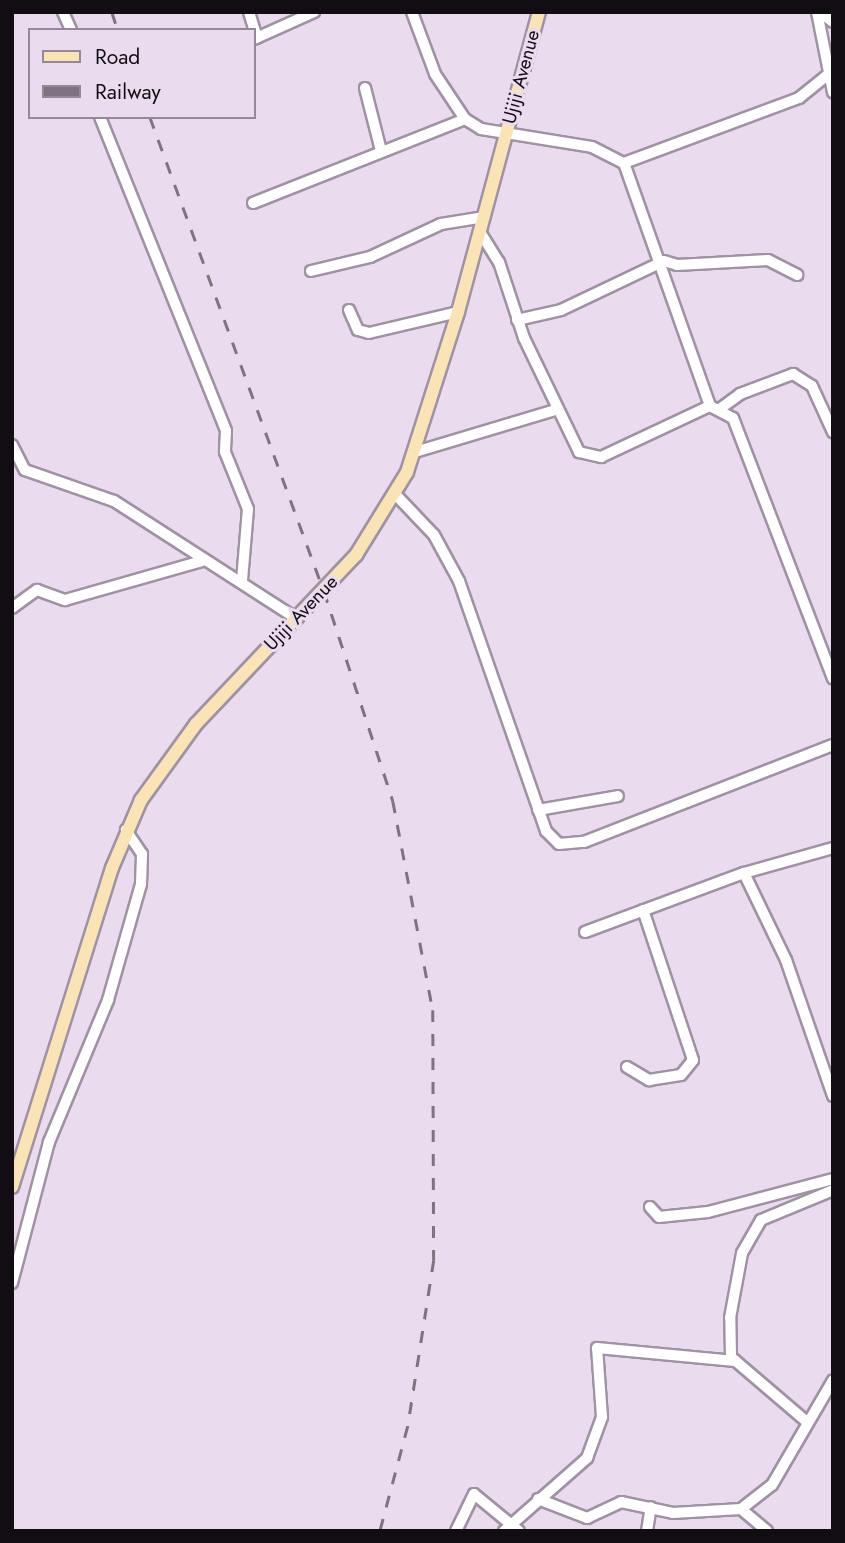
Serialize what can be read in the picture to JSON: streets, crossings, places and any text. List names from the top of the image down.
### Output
{
  "streets": {
    "main road": ["Ujiji Avenue"]
  },
  "legend": ["Road", "Railway"]
}
